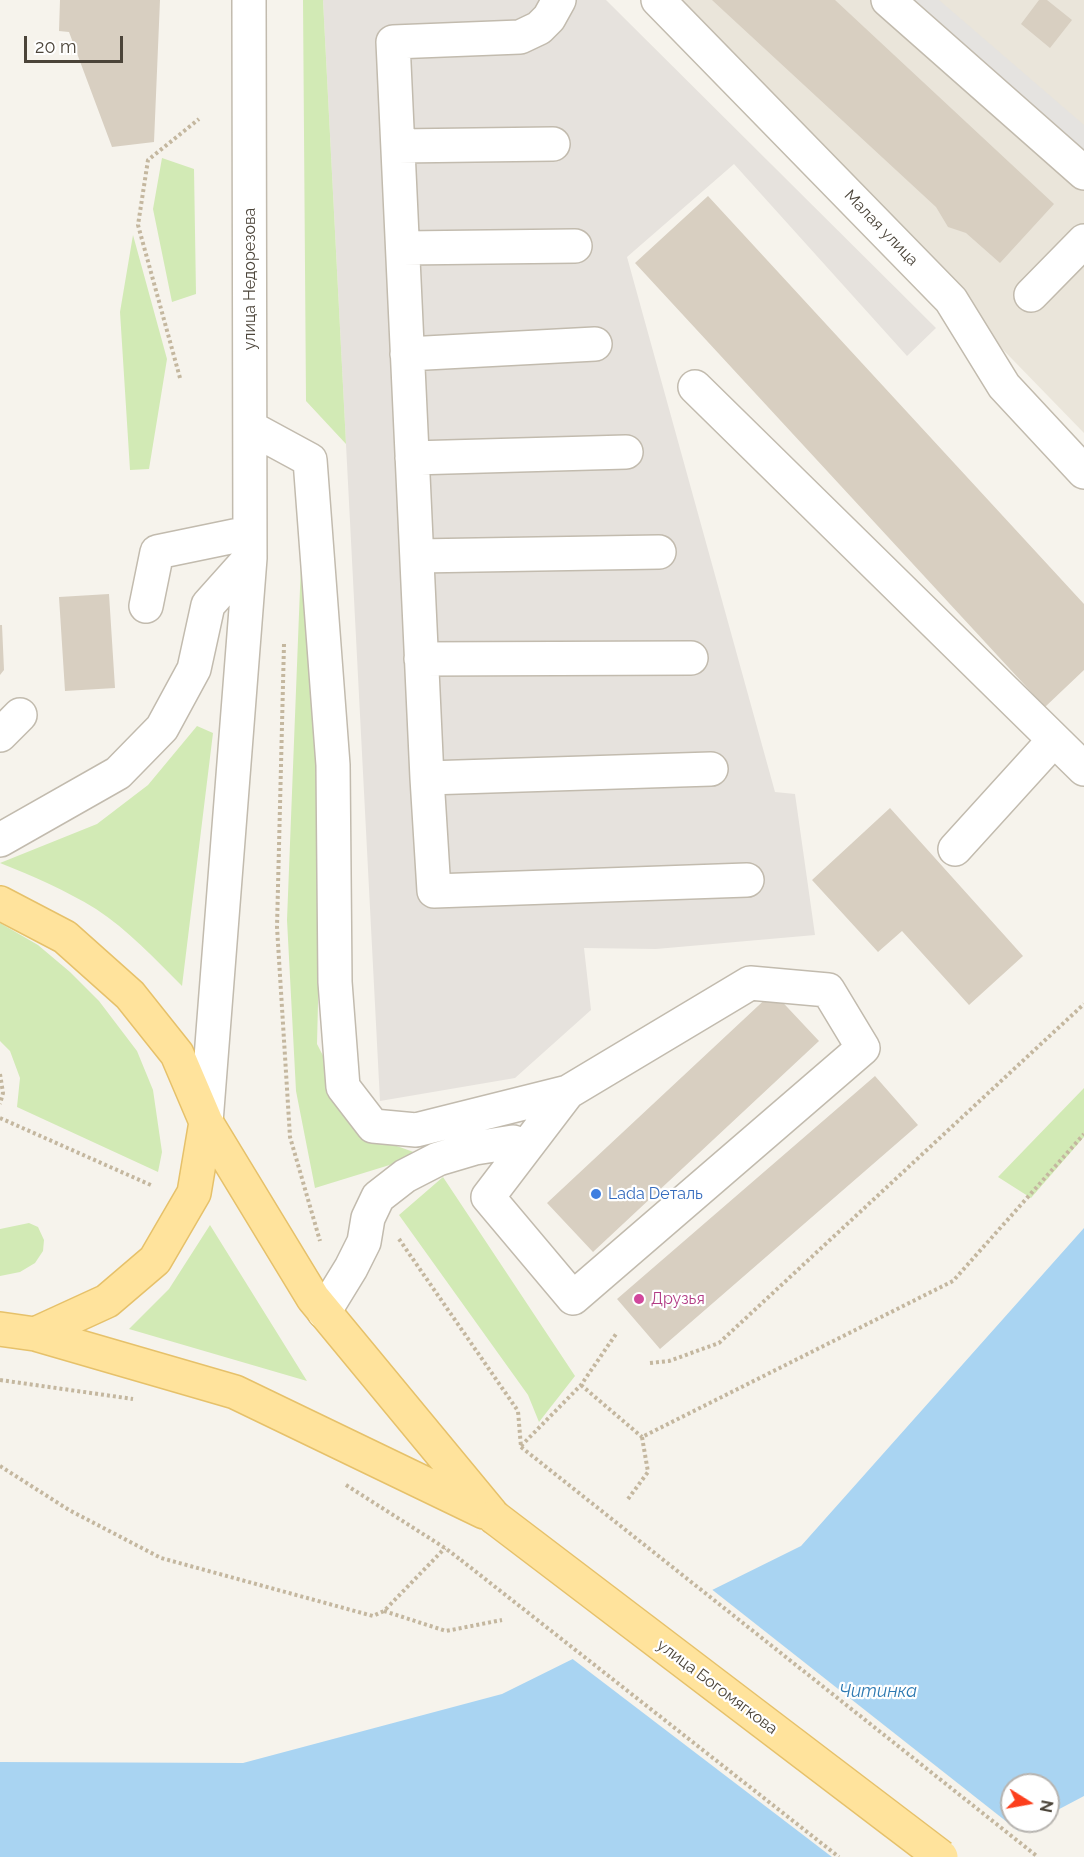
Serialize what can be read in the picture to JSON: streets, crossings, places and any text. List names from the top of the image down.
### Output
{
  "streets": {
    "main road": ["улица Богомягкова"],
    "street": ["Малая улица", "улица Недорезова"]
  },
  "water": ["Читинка"],
  "places": ["Lada Dеталь", "Друзья"],
  "scale_bar": "20 m",
  "north": "right"
}
